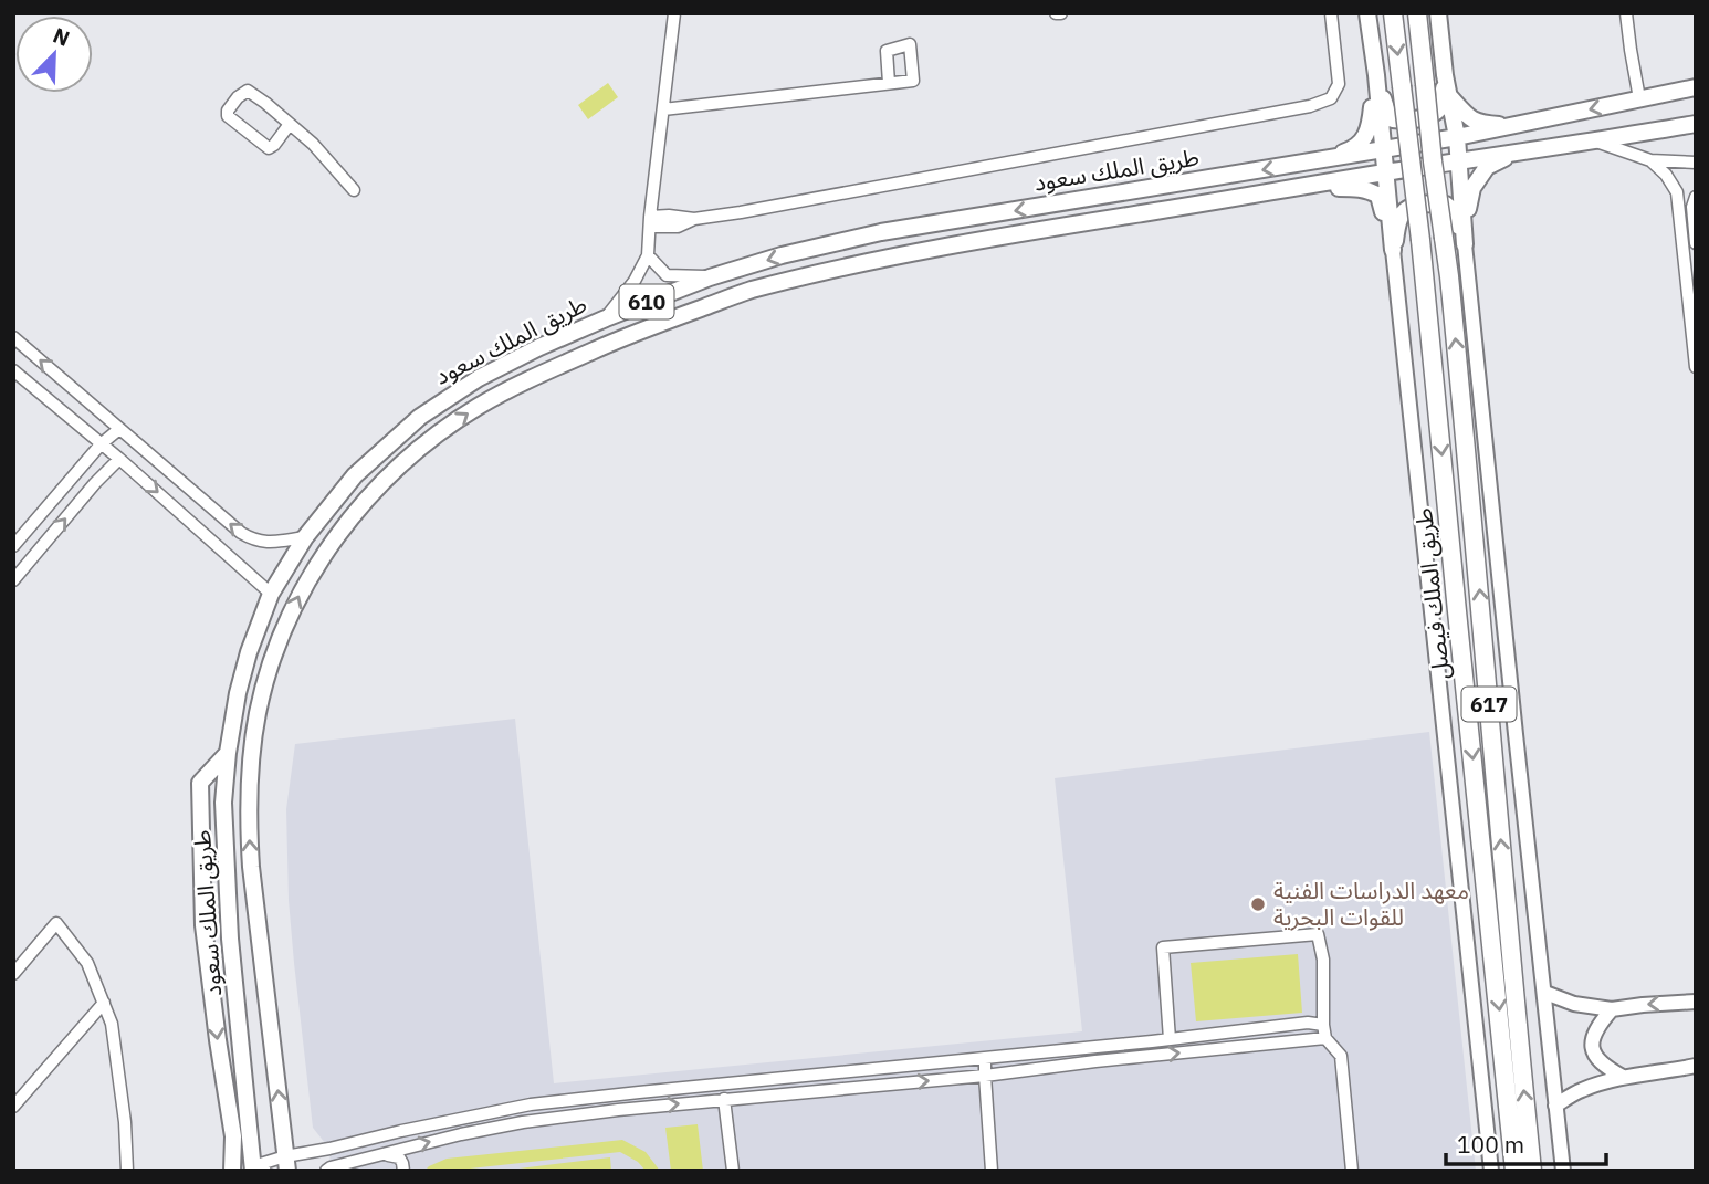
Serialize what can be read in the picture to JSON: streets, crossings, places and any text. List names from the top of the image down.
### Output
{
  "streets": {
    "highway": ["طريق الملك فيصل", "617"],
    "main road": ["طريق الملك سعود", "610"]
  },
  "places": ["معهد الدراسات الفنية للقوات البحرية"],
  "scale_bar": "100 m",
  "north": "top right"
}
